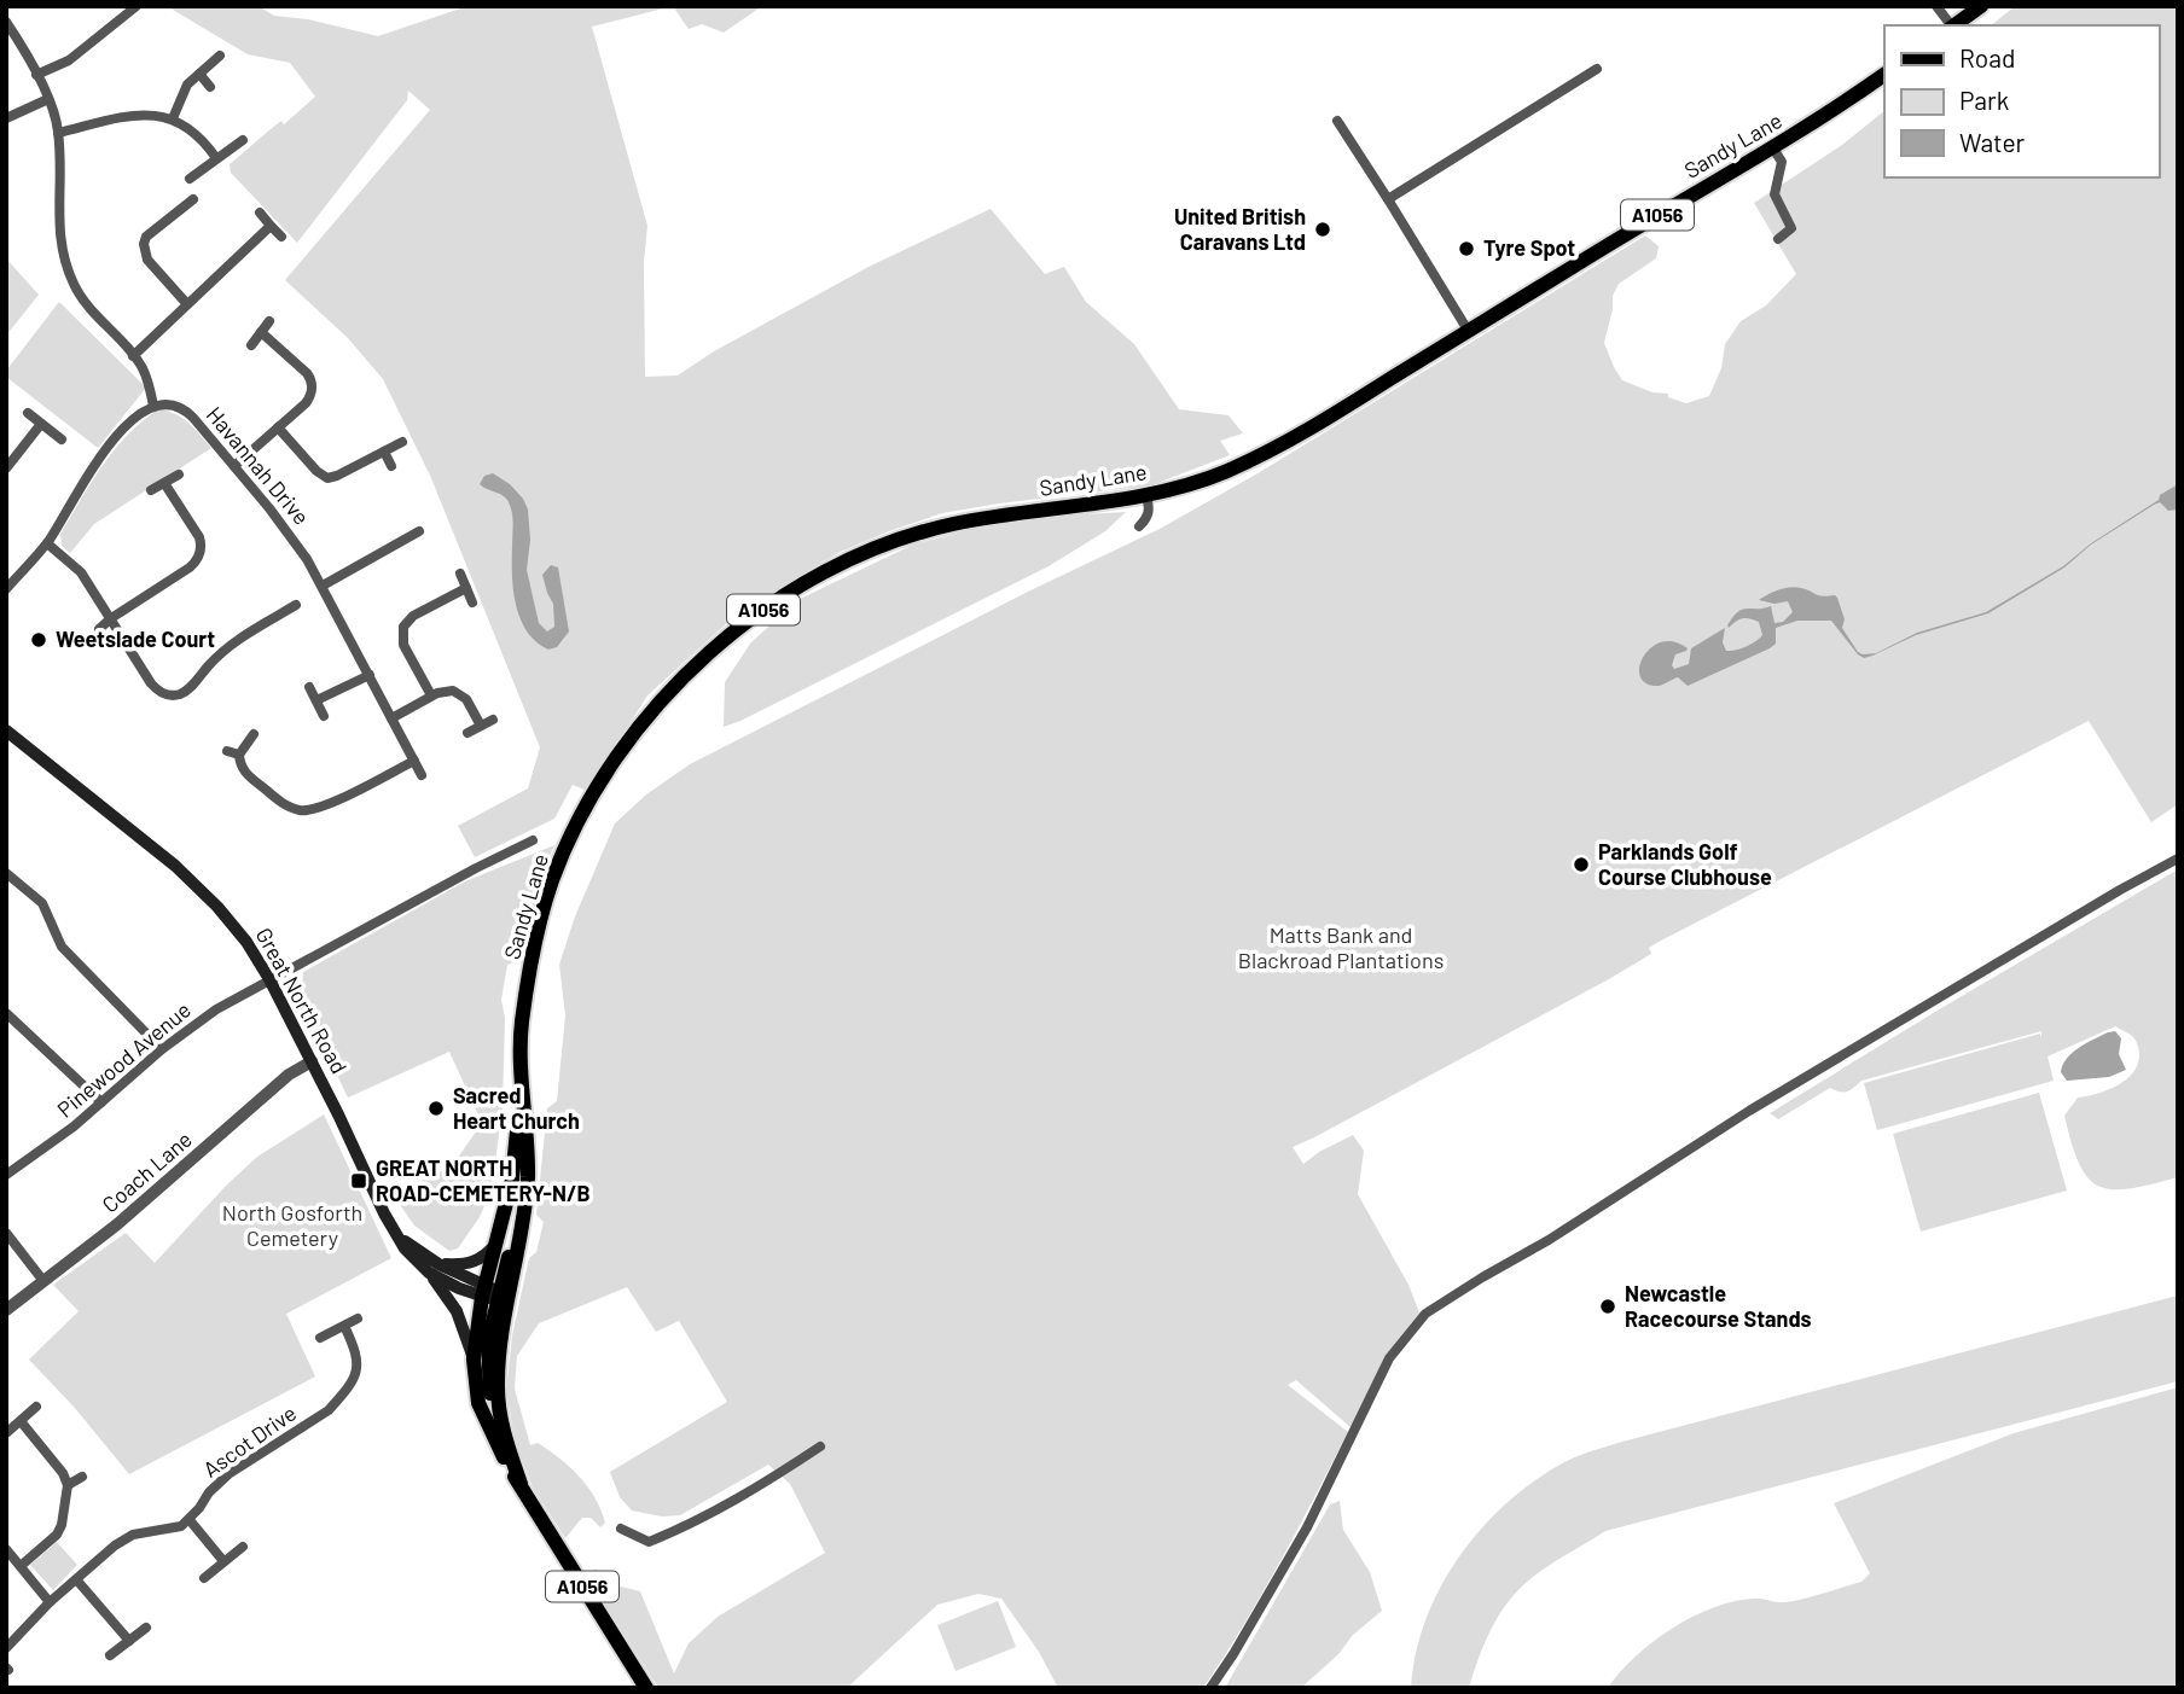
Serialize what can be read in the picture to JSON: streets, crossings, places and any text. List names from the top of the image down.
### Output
{
  "streets": {
    "main road": ["Sandy Lane", "A1056", "Great North Road"],
    "street": [
      "Havannah Drive",
      "Pinewood Avenue",
      "Coach Lane",
      "Ascot Drive"
    ]
  },
  "crossings": [
    ["Sandy Lane", "A1056"],
    ["Sandy Lane", "Great North Road"],
    ["Sandy Lane", "Pinewood Avenue"],
    ["Great North Road", "Pinewood Avenue"],
    ["Great North Road", "Coach Lane"]
  ],
  "parks": ["Matts Bank and Blackroad Plantations", "North Gosforth Cemetery"],
  "places": {
    "other": [
      "United British Caravans Ltd",
      "Tyre Spot",
      "Weetslade Court",
      "Parklands Golf Course Clubhouse",
      "Sacred Heart Church",
      "Newcastle Racecourse Stands"
    ],
    "transit": ["GREAT NORTH ROAD-CEMETERY-N/B"]
  },
  "legend": ["Road", "Park", "Water"]
}
